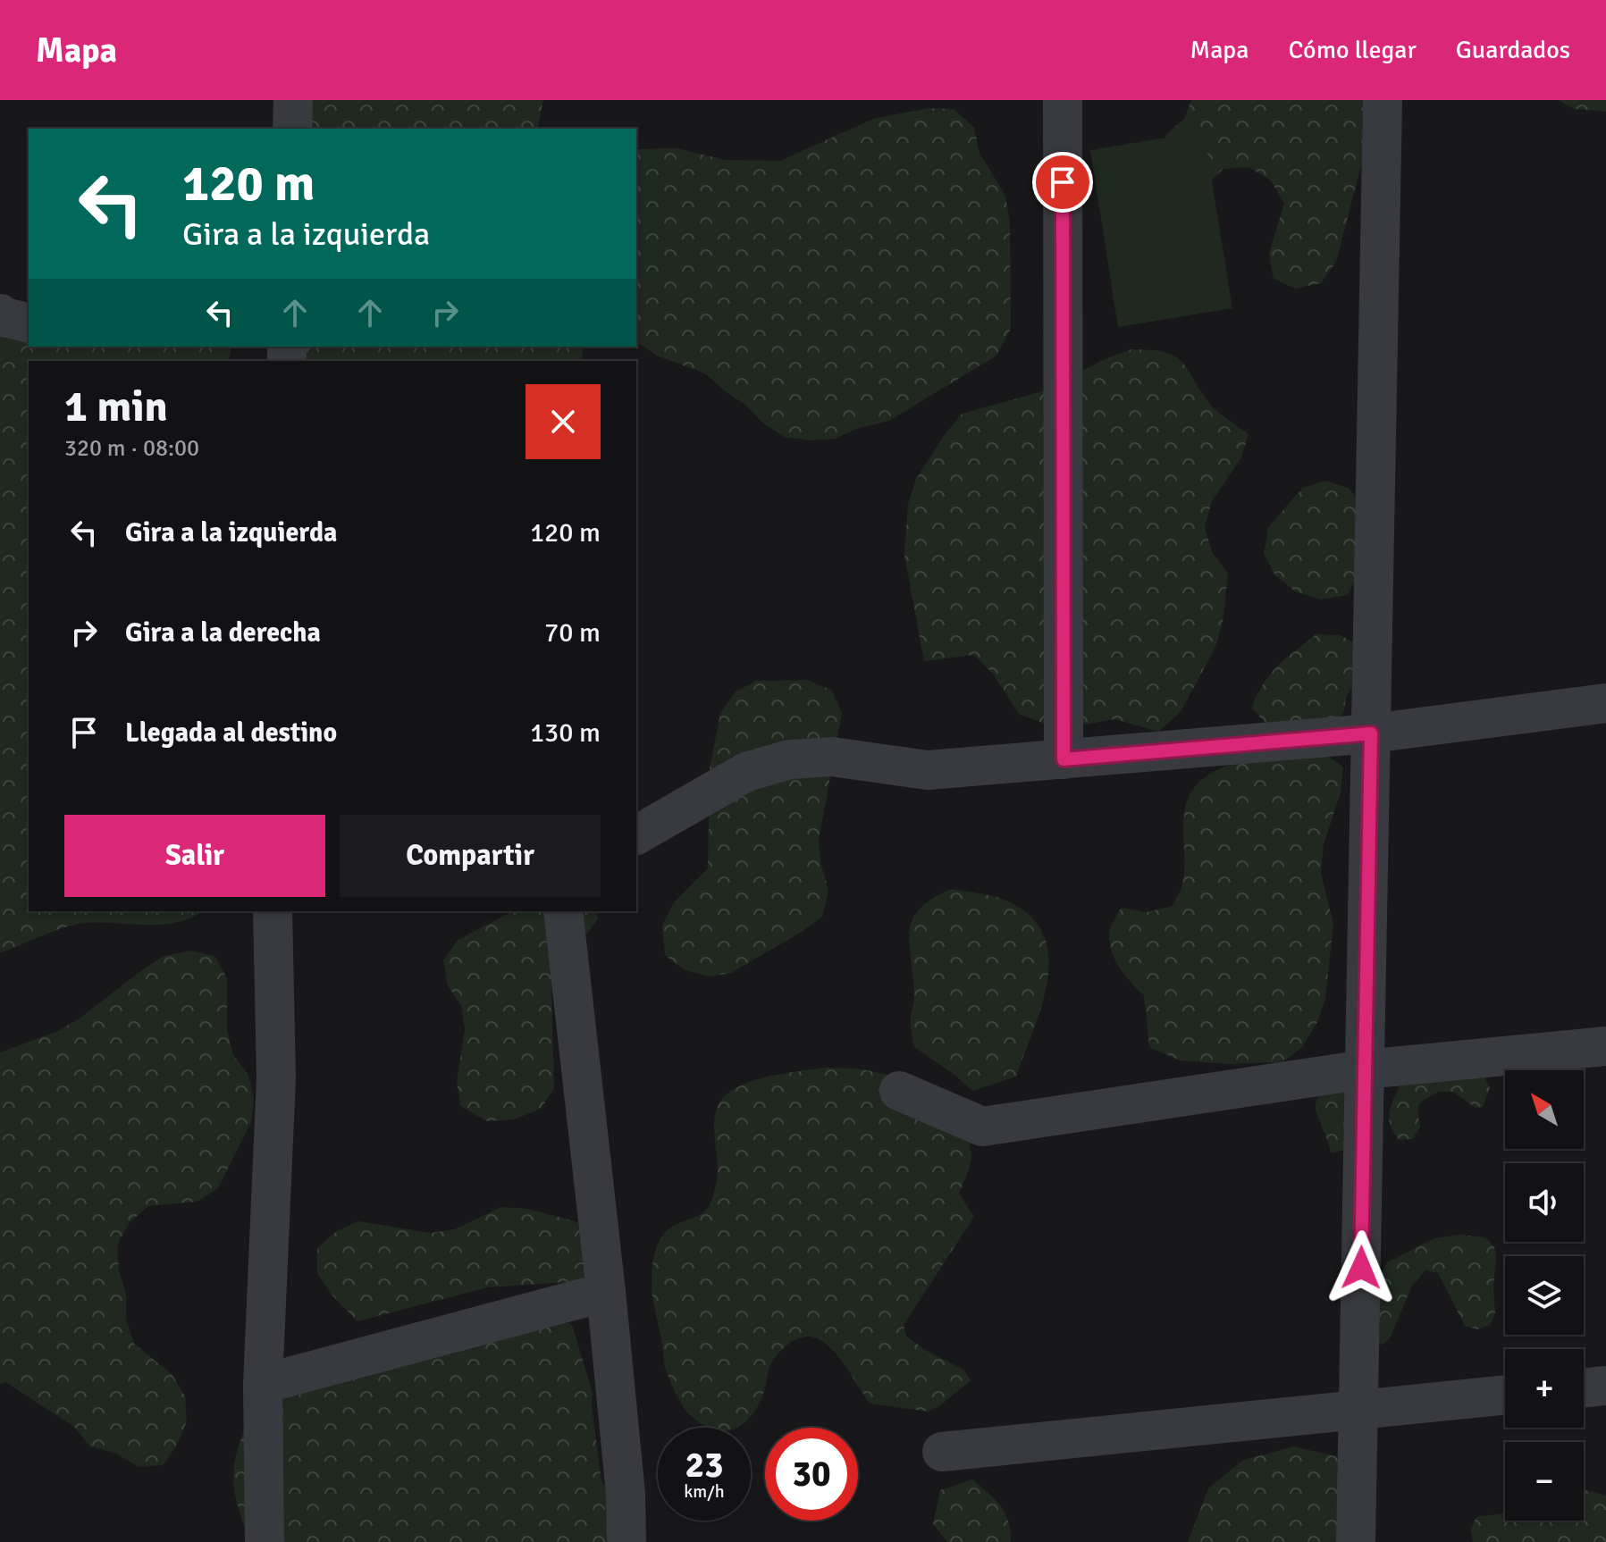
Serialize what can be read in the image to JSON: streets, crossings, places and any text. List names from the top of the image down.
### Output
{
  "north": "top left",
  "page": {
    "header": "Mapa",
    "nav": ["Mapa", "Cómo llegar", "Guardados"],
    "turn": ["120 m", "Gira a la izquierda"],
    "heading": ["1 min", "320 m · 08:00"],
    "list": [
      {
        "name": "Gira a la izquierda",
        "value": "120 m"
      },
      {
        "name": "Gira a la derecha",
        "value": "70 m"
      },
      {
        "name": "Llegada al destino",
        "value": "130 m"
      }
    ],
    "buttons": ["Salir", "Compartir"],
    "map_buttons": ["+", "−"],
    "speed": "23 km/h",
    "limit": "30"
  }
}
